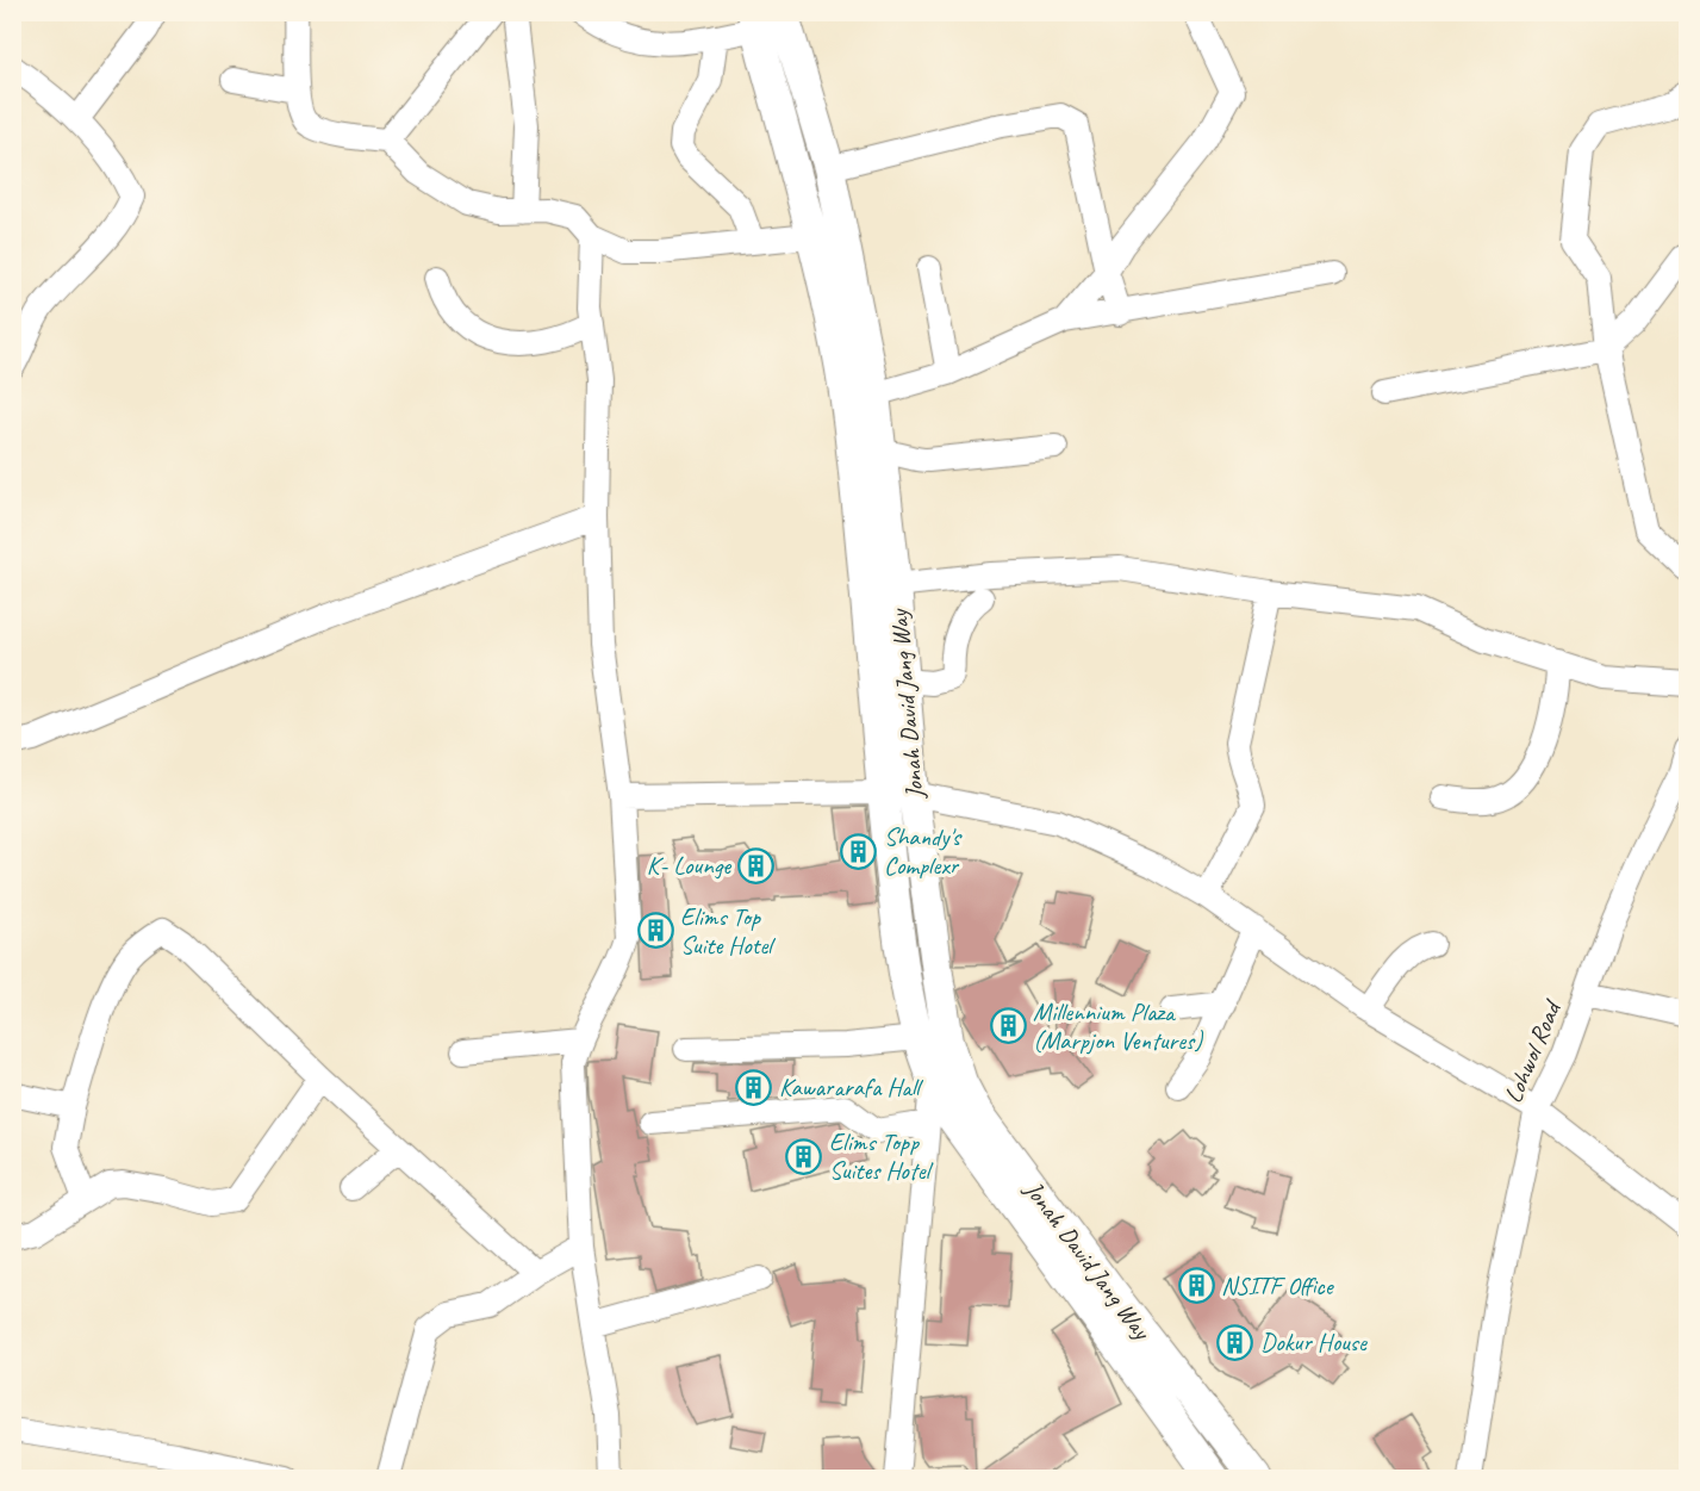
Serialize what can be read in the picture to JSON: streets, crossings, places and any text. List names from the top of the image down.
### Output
{
  "streets": {
    "main road": ["Jonah David Jang Way"],
    "street": ["Lohwol Road"]
  },
  "places": {
    "building": [
      "Shandy's Complexr",
      "K- Lounge",
      "Elims Top Suite Hotel",
      "Millennium Plaza (Marpjon Ventures)",
      "Kawararafa Hall",
      "Elims Topp Suites Hotel",
      "NSITF Office",
      "Dokur House"
    ]
  }
}
